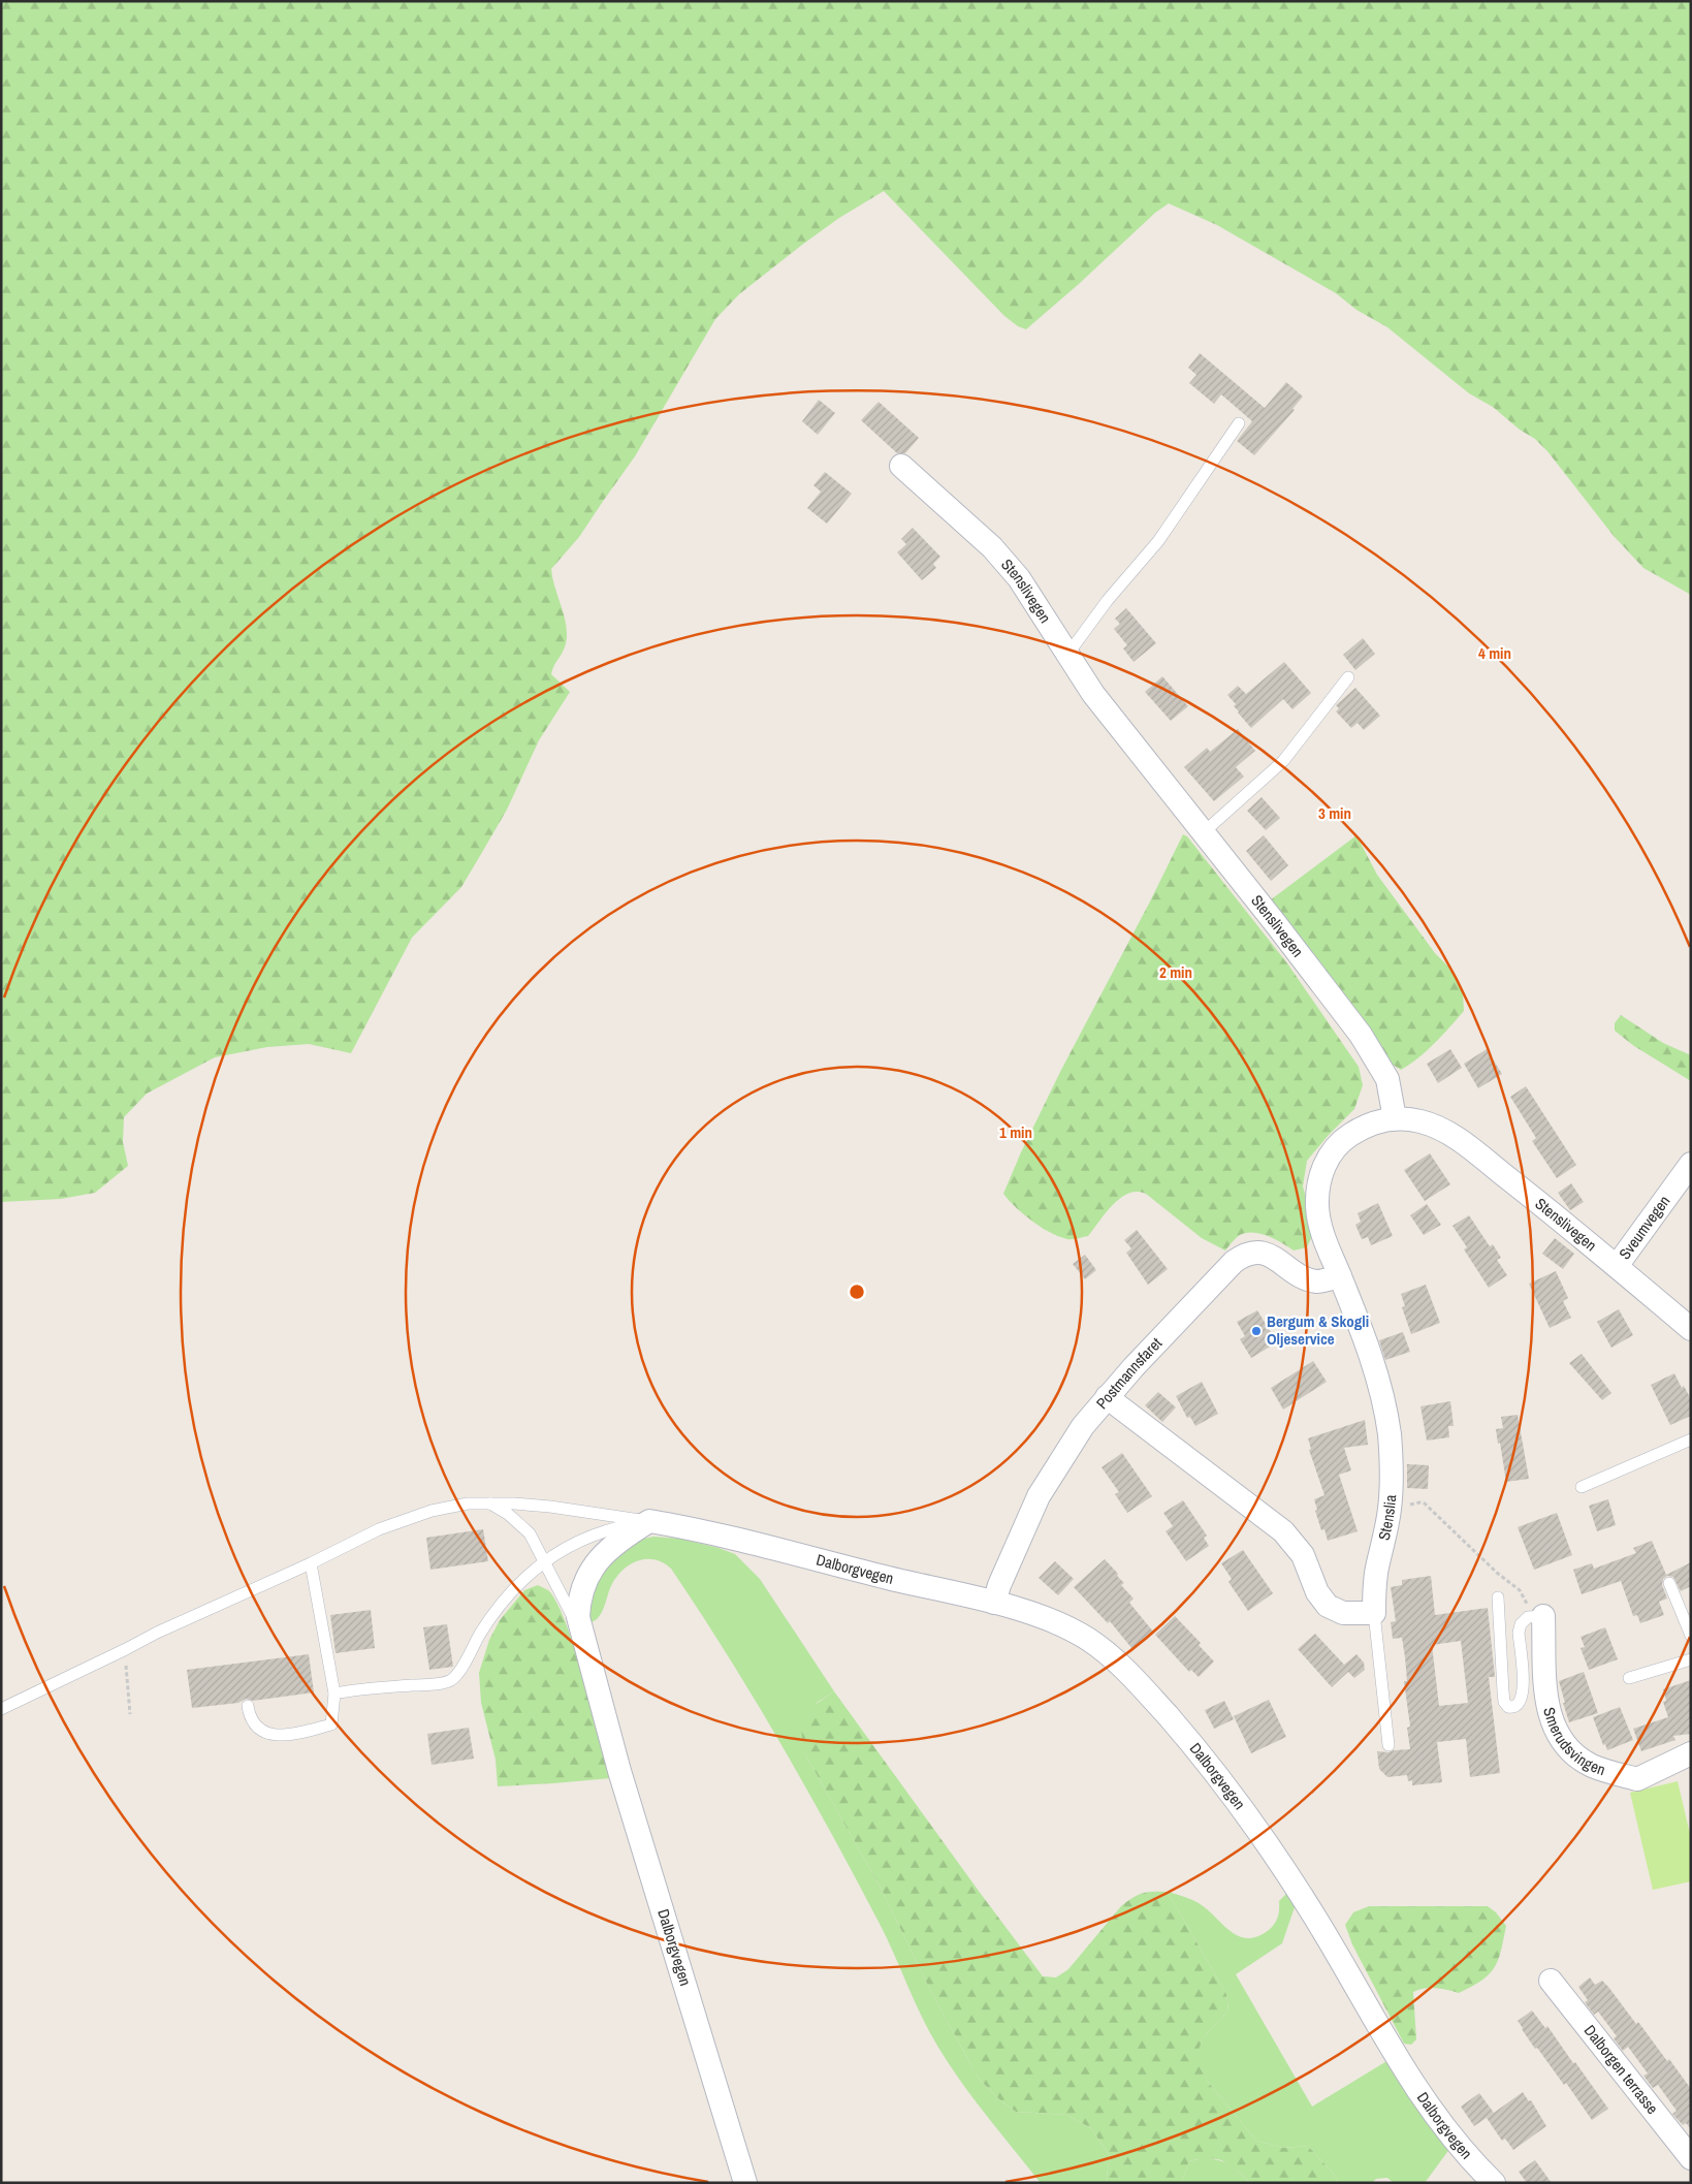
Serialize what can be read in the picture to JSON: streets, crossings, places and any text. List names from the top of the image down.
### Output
{
  "streets": {
    "street": [
      "Stenslivegen",
      "Sveumvegen",
      "Postmannsfaret",
      "Stenslia",
      "Dalborgvegen",
      "Smerudsvingen",
      "Dalborgen terrasse"
    ]
  },
  "crossings": [
    ["Stenslivegen", "Sveumvegen"],
    ["Stenslivegen", "Stenslia"],
    ["Postmannsfaret", "Stenslia"],
    ["Postmannsfaret", "Dalborgvegen"]
  ],
  "places": ["Bergum & Skogli Oljeservice"],
  "rings": [
    "4 min",
    "3 min",
    "2 min",
    "1 min"
  ]
}
